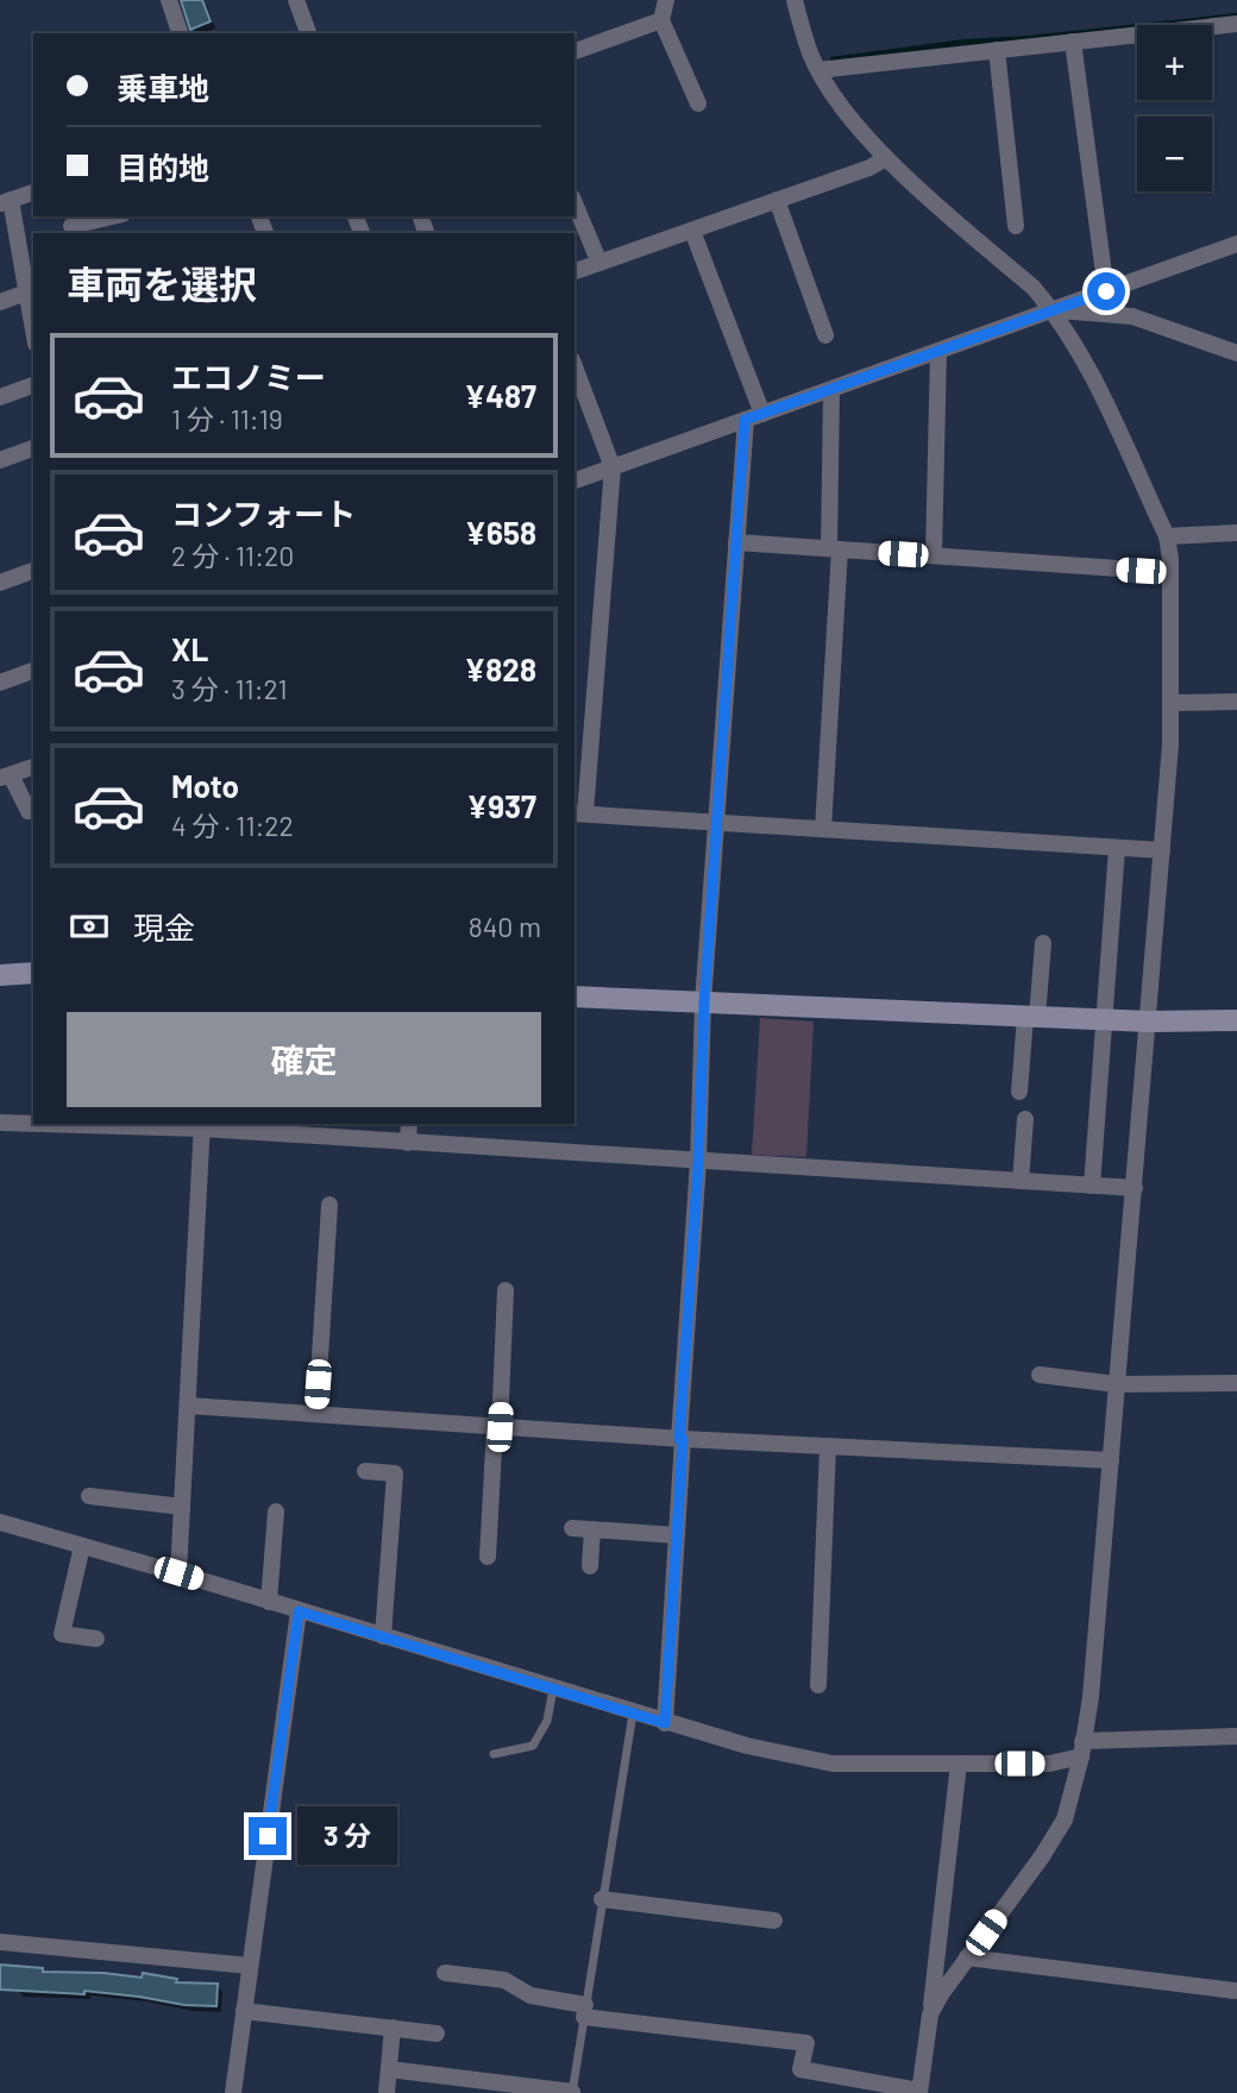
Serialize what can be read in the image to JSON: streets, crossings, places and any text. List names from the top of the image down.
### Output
{
  "page": {
    "map_buttons": ["+", "−"],
    "banner": ["乗車地", "目的地"],
    "heading": "車両を選択",
    "list": [
      {
        "name": "エコノミー",
        "note": "1 分 · 11:19",
        "value": "¥487"
      },
      {
        "name": "コンフォート",
        "note": "2 分 · 11:20",
        "value": "¥658"
      },
      {
        "name": "XL",
        "note": "3 分 · 11:21",
        "value": "¥828"
      },
      {
        "name": "Moto",
        "note": "4 分 · 11:22",
        "value": "¥937"
      }
    ],
    "pay": ["現金", "840 m"],
    "buttons": "確定",
    "bubble": "3 分"
  }
}
